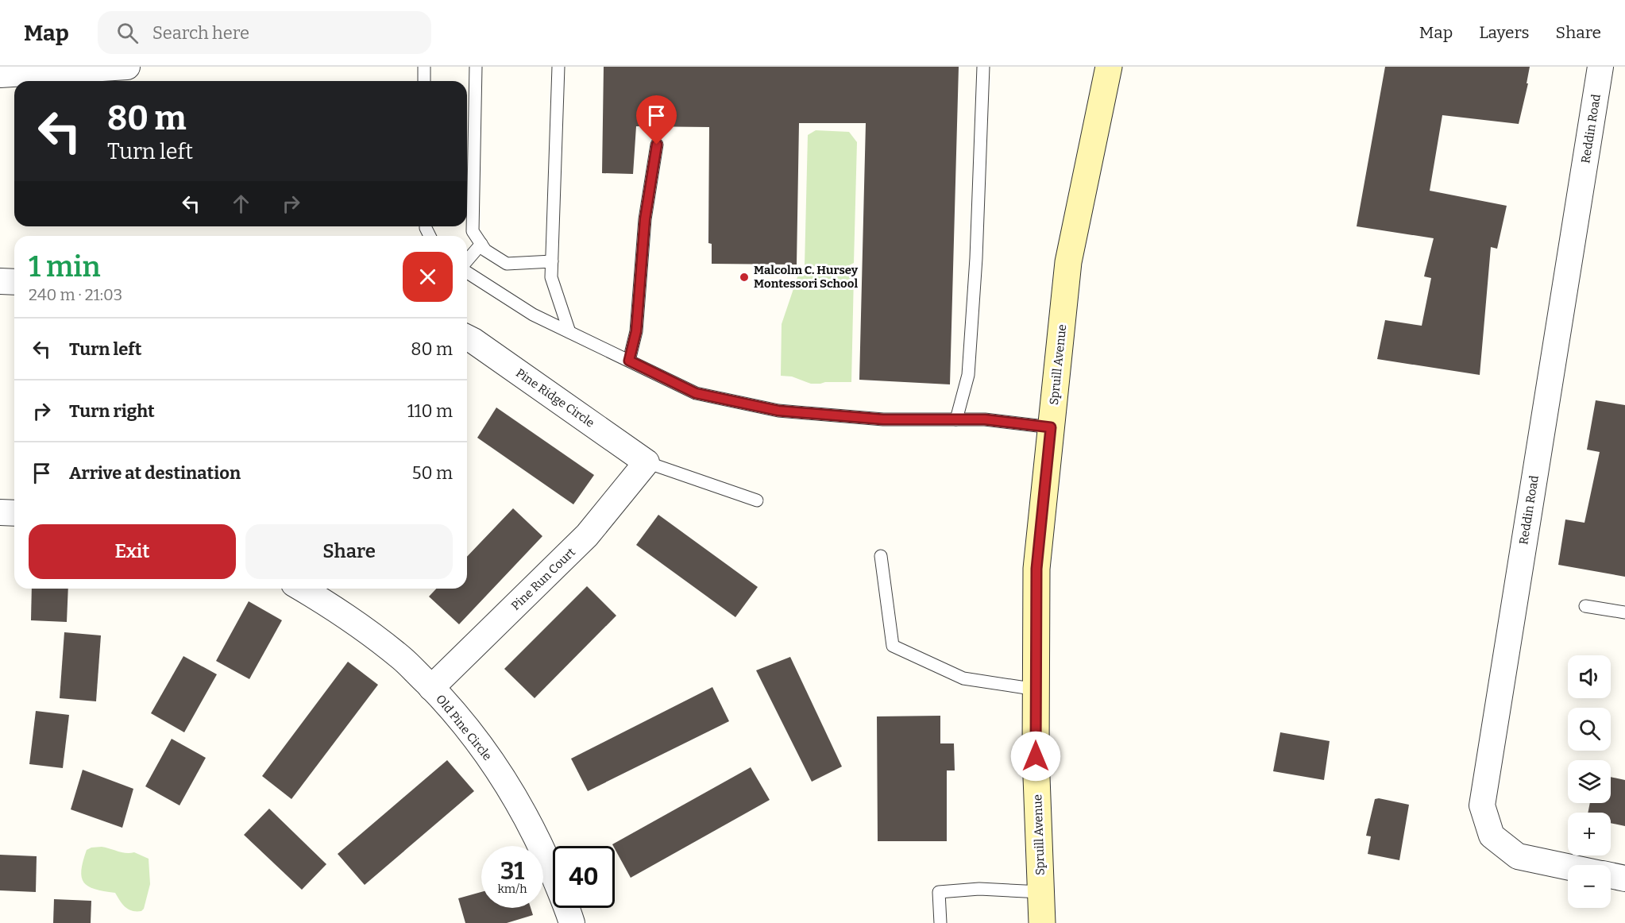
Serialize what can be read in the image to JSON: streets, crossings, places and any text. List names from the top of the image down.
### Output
{
  "streets": {
    "street": [
      "Reddin Road",
      "Spruill Avenue",
      "Pine Ridge Circle",
      "Pine Run Court",
      "Old Pine Circle"
    ]
  },
  "crossings": [
    ["Pine Ridge Circle", "Pine Run Court"],
    ["Pine Run Court", "Old Pine Circle"]
  ],
  "places": ["Malcolm C. Hursey Montessori School"],
  "page": {
    "header": "Map",
    "search": "Search here",
    "nav": ["Map", "Layers", "Share"],
    "turn": ["80 m", "Turn left"],
    "heading": ["1 min", "240 m · 21:03"],
    "list": [
      {
        "name": "Turn left",
        "value": "80 m"
      },
      {
        "name": "Turn right",
        "value": "110 m"
      },
      {
        "name": "Arrive at destination",
        "value": "50 m"
      }
    ],
    "buttons": ["Exit", "Share"],
    "map_buttons": ["+", "−"],
    "speed": "31 km/h",
    "limit": "40"
  }
}
